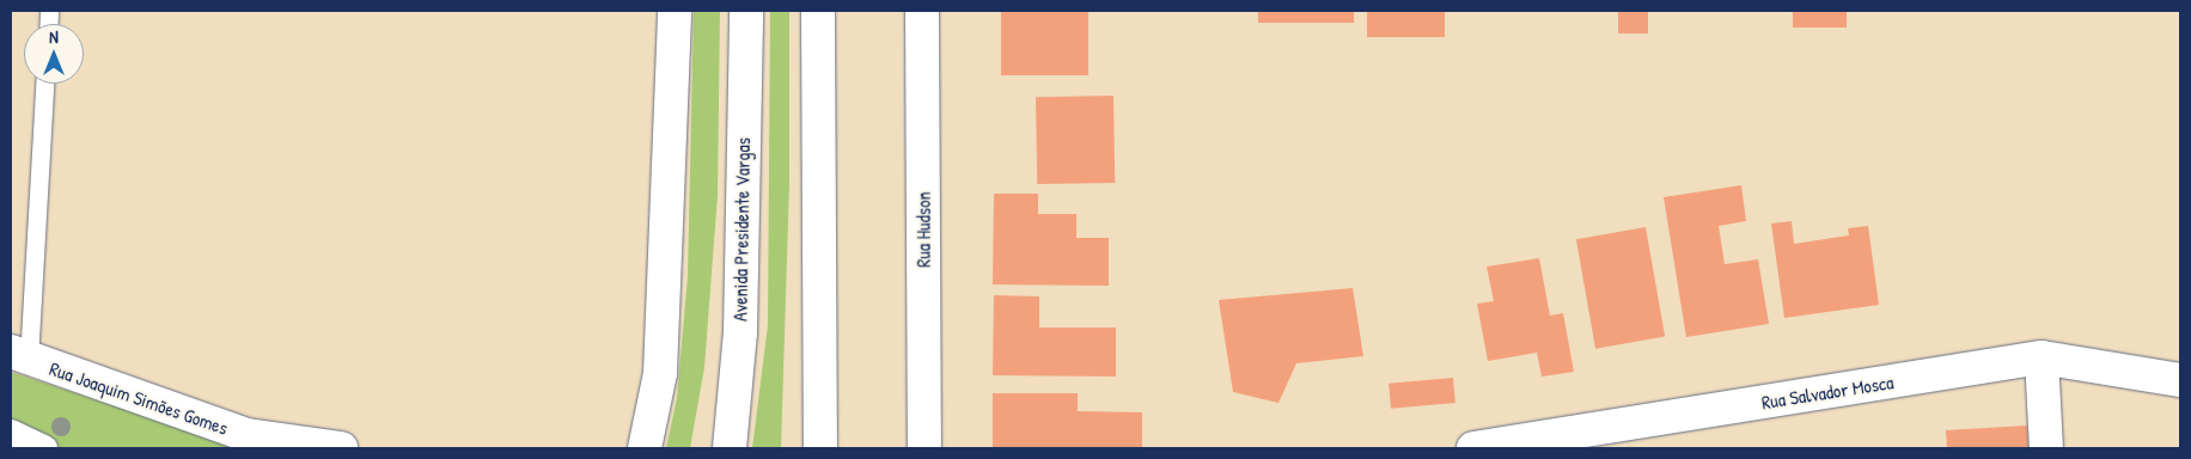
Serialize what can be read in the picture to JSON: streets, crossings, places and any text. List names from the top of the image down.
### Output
{
  "streets": {
    "street": [
      "Avenida Presidente Vargas",
      "Rua Hudson",
      "Rua Salvador Mosca",
      "Rua Joaquim Simões Gomes"
    ]
  },
  "north": "top"
}
